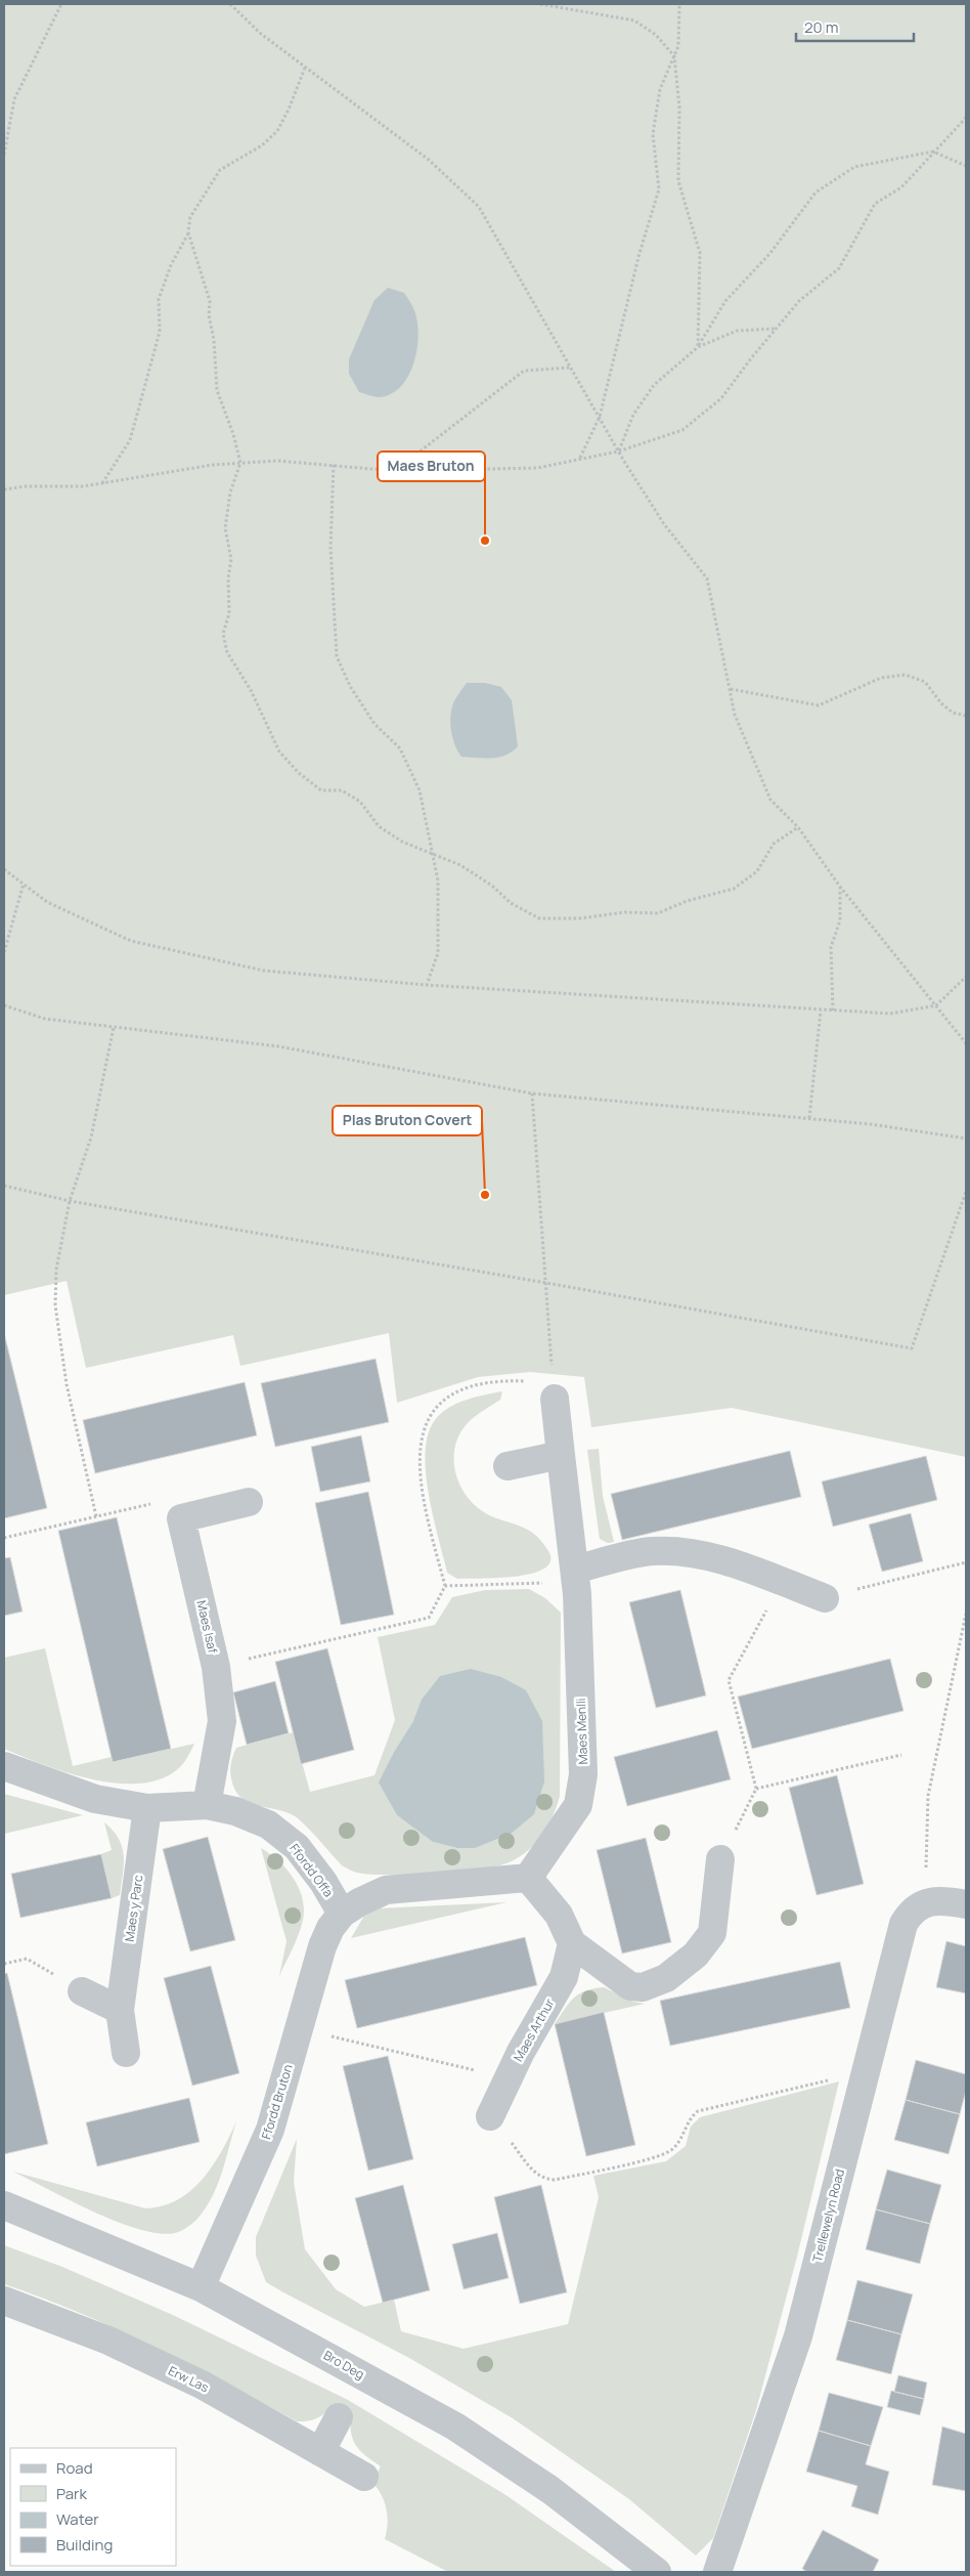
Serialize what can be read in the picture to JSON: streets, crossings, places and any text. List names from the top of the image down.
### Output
{
  "streets": {
    "street": [
      "Maes Isaf",
      "Maes Menlli",
      "Ffordd Offa",
      "Maes y Parc",
      "Maes Arthur",
      "Ffordd Bruton",
      "Trellewelyn Road",
      "Bro Deg",
      "Erw Las"
    ]
  },
  "crossings": [
    ["Maes Isaf", "Ffordd Offa"],
    ["Ffordd Offa", "Maes y Parc"],
    ["Ffordd Offa", "Ffordd Bruton"],
    ["Ffordd Bruton", "Bro Deg"]
  ],
  "places": ["Maes Bruton", "Plas Bruton Covert"],
  "legend": [
    "Road",
    "Park",
    "Water",
    "Building"
  ],
  "scale_bar": "20 m"
}
